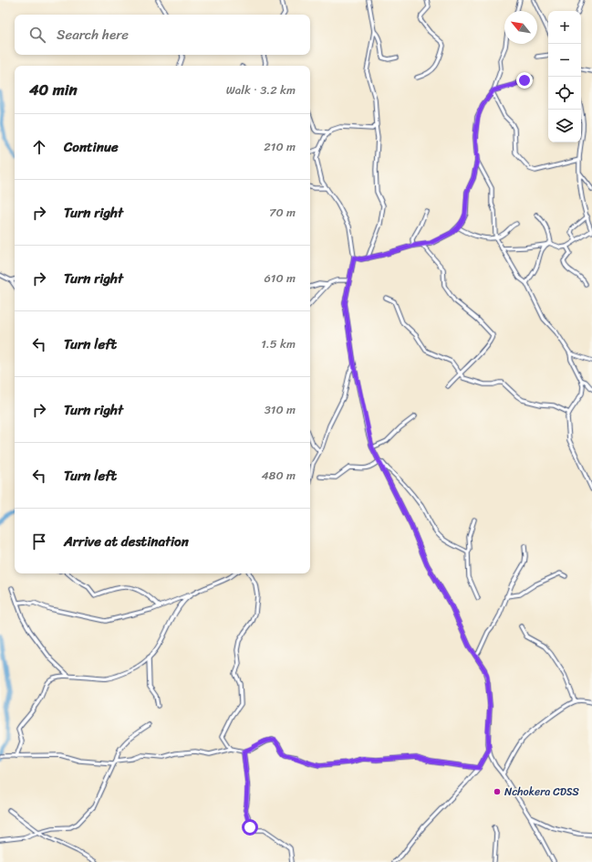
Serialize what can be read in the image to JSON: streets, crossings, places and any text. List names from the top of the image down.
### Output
{
  "places": ["Nchokera CDSS"],
  "north": "top left",
  "page": {
    "map_buttons": ["+", "−"],
    "search": "Search here",
    "heading": ["40 min", "Walk · 3.2 km"],
    "list": [
      ["Continue", "210 m"],
      ["Turn right", "70 m"],
      ["Turn right", "610 m"],
      ["Turn left", "1.5 km"],
      ["Turn right", "310 m"],
      ["Turn left", "480 m"],
      "Arrive at destination"
    ]
  }
}
